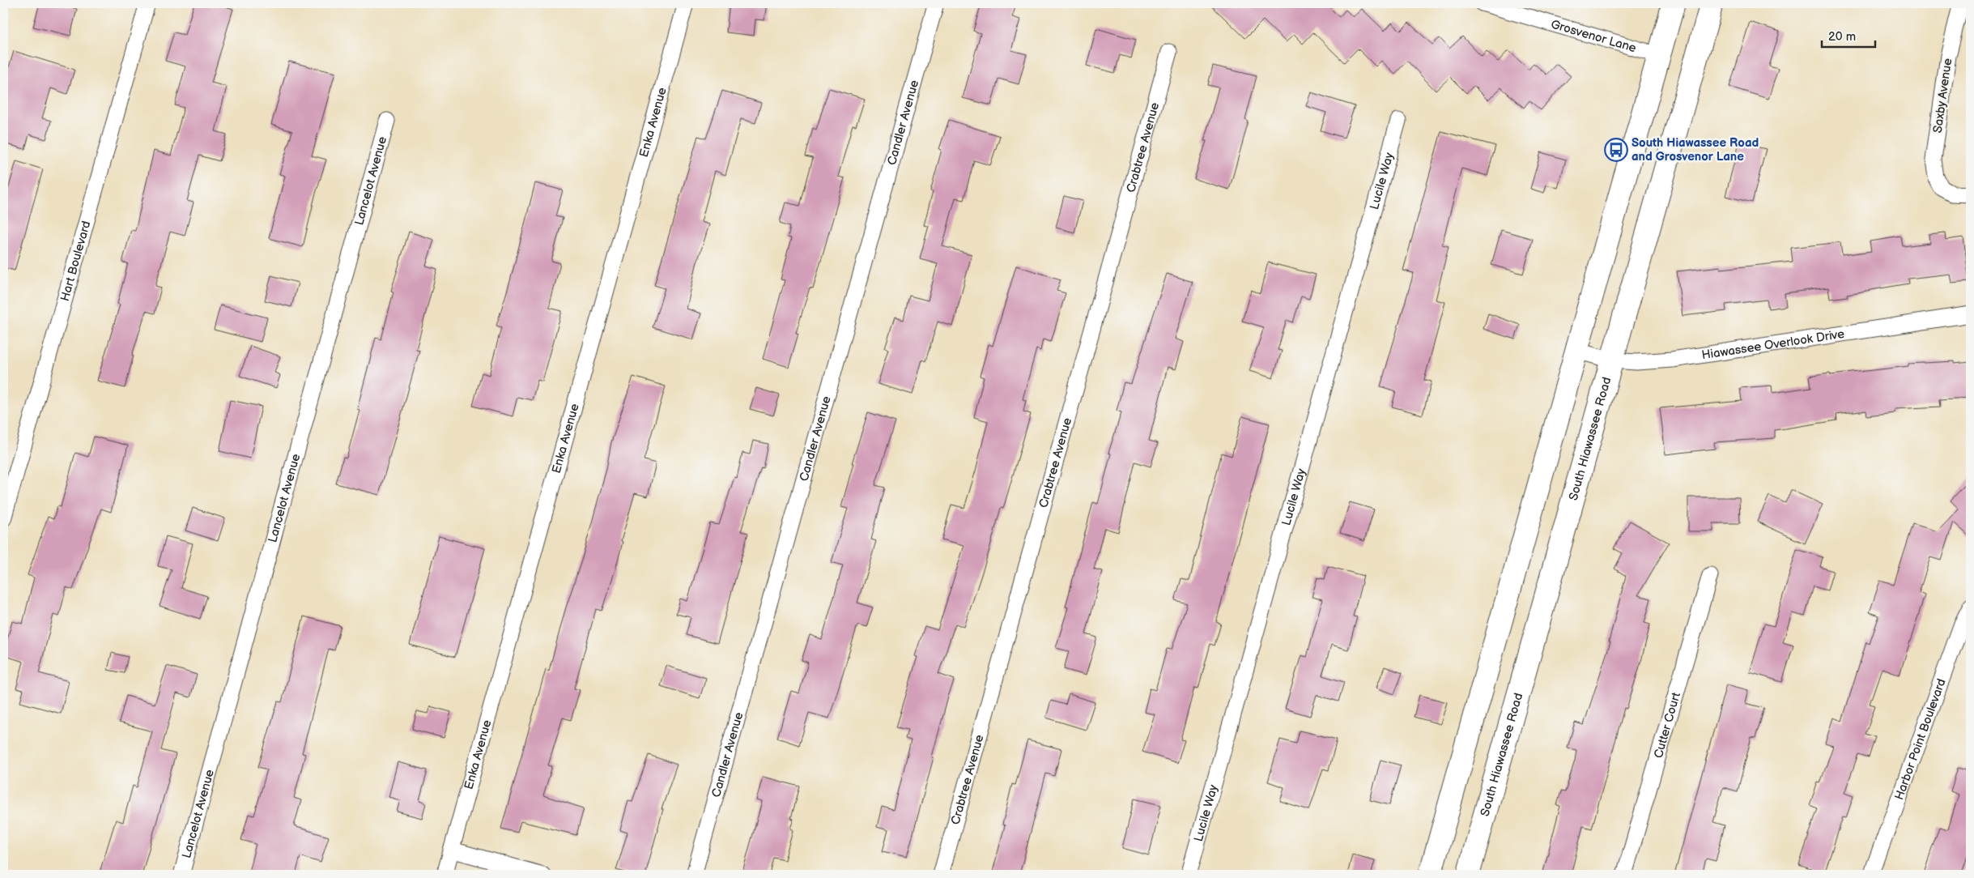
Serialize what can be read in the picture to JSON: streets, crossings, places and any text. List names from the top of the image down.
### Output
{
  "streets": {
    "street": [
      "Grosvenor Lane",
      "Saxby Avenue",
      "Enka Avenue",
      "Candler Avenue",
      "Crabtree Avenue",
      "Lancelot Avenue",
      "Lucile Way",
      "Hart Boulevard",
      "Hiawassee Overlook Drive",
      "South Hiawassee Road",
      "Cutter Court",
      "Harbor Point Boulevard"
    ]
  },
  "crossings": [
    ["Hiawassee Overlook Drive", "South Hiawassee Road"]
  ],
  "places": {
    "bus stop": ["South Hiawassee Road and Grosvenor Lane"]
  },
  "scale_bar": "20 m"
}
